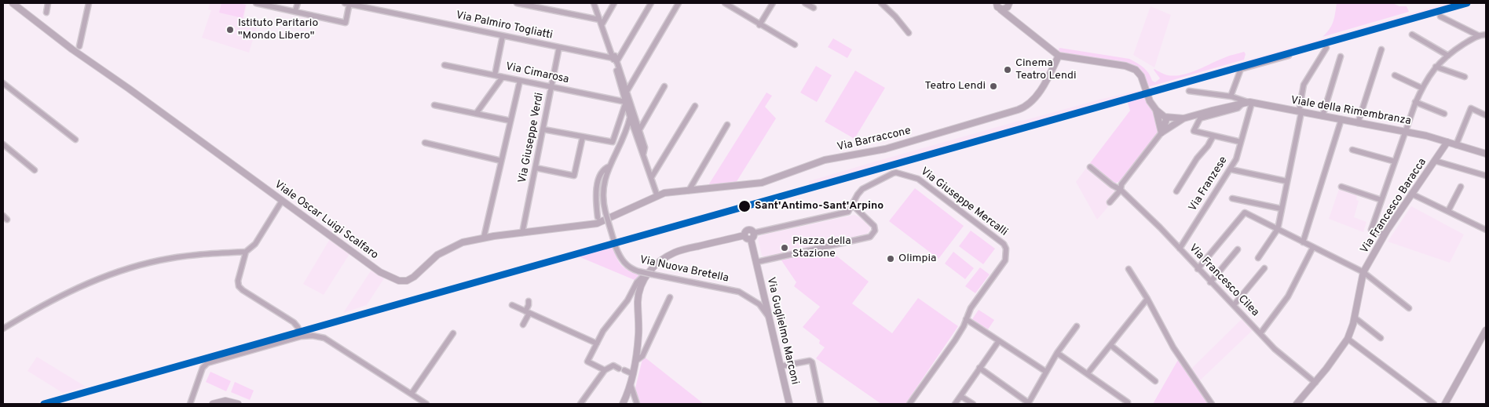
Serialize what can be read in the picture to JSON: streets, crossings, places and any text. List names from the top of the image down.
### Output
{
  "streets": {
    "street": [
      "Via Palmiro Togliatti",
      "Via Cimarosa",
      "Viale della Rimembranza",
      "Via Giuseppe Verdi",
      "Via Barraccone",
      "Via Franzese",
      "Via Giuseppe Mercalli",
      "Via Francesco Baracca",
      "Viale Oscar Luigi Scalfaro",
      "Via Nuova Bretella",
      "Via Francesco Cilea",
      "Via Guglielmo Marconi"
    ]
  },
  "crossings": [
    ["Via Palmiro Togliatti", "Via Giuseppe Verdi"],
    ["Via Cimarosa", "Via Giuseppe Verdi"],
    ["Viale della Rimembranza", "Via Franzese"],
    ["Viale della Rimembranza", "Via Francesco Baracca"],
    ["Via Giuseppe Verdi", "Viale Oscar Luigi Scalfaro"],
    ["Via Barraccone", "Viale Oscar Luigi Scalfaro"],
    ["Via Franzese", "Via Francesco Cilea"],
    ["Via Francesco Baracca", "Via Francesco Cilea"],
    ["Via Nuova Bretella", "Via Guglielmo Marconi"]
  ],
  "places": [
    "Istituto Paritario \"Mondo Libero\"",
    "Cinema Teatro Lendi",
    "Teatro Lendi",
    "Sant'Antimo-Sant'Arpino",
    "Piazza della Stazione",
    "Olimpia"
  ]
}
